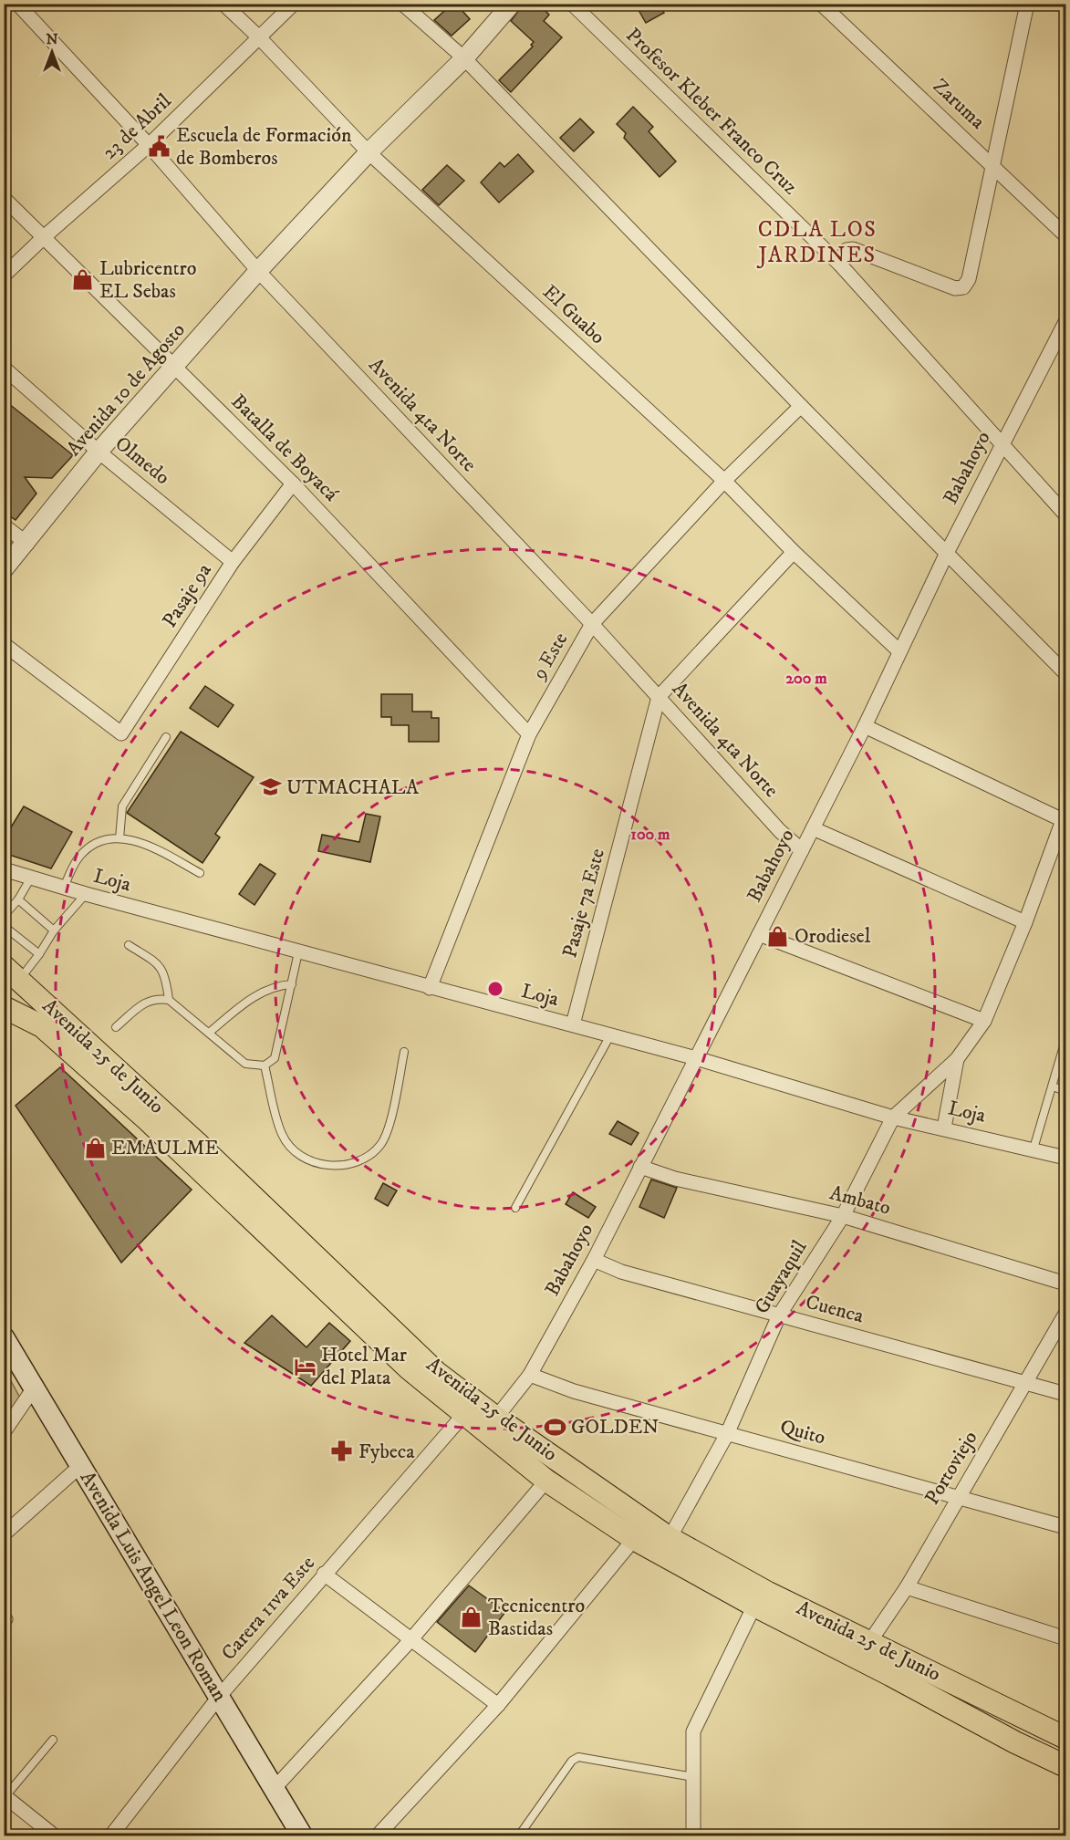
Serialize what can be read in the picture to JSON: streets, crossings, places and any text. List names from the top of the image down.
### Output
{
  "streets": {
    "main road": ["Avenida 25 de Junio", "Avenida Luis Angel Leon Roman"],
    "street": [
      "Zaruma",
      "Profesor Kleber Franco Cruz",
      "23 de Abril",
      "El Guabo",
      "Avenida 10 de Agosto",
      "Avenida 4ta Norte",
      "Batalla de Boyacá",
      "Olmedo",
      "Babahoyo",
      "Pasaje 9a",
      "9 Este",
      "Loja",
      "Pasaje 7a Este",
      "Ambato",
      "Guayaquil",
      "Cuenca",
      "Quito",
      "Portoviejo",
      "Carera 11va Este"
    ]
  },
  "crossings": [
    ["Profesor Kleber Franco Cruz", "Babahoyo"],
    ["23 de Abril", "El Guabo"],
    ["23 de Abril", "Avenida 4ta Norte"],
    ["23 de Abril", "Batalla de Boyacá"],
    ["El Guabo", "Avenida 10 de Agosto"],
    ["El Guabo", "Babahoyo"],
    ["El Guabo", "9 Este"],
    ["El Guabo", "Pasaje 7a Este"],
    ["Avenida 10 de Agosto", "Avenida 4ta Norte"],
    ["Avenida 10 de Agosto", "Batalla de Boyacá"],
    ["Avenida 10 de Agosto", "Olmedo"],
    ["Avenida 4ta Norte", "Babahoyo"],
    ["Avenida 4ta Norte", "9 Este"],
    ["Avenida 4ta Norte", "Pasaje 7a Este"],
    ["Batalla de Boyacá", "Pasaje 9a"],
    ["Batalla de Boyacá", "9 Este"],
    ["Olmedo", "Pasaje 9a"],
    ["Babahoyo", "Loja"],
    ["Babahoyo", "Avenida 25 de Junio"],
    ["Babahoyo", "Ambato"],
    ["Babahoyo", "Cuenca"],
    ["Babahoyo", "Quito"],
    ["9 Este", "Loja"],
    ["Loja", "Pasaje 7a Este"],
    ["Loja", "Guayaquil"],
    ["Avenida 25 de Junio", "Guayaquil"],
    ["Avenida 25 de Junio", "Portoviejo"],
    ["Avenida 25 de Junio", "Carera 11va Este"],
    ["Ambato", "Guayaquil"],
    ["Guayaquil", "Cuenca"],
    ["Guayaquil", "Quito"],
    ["Cuenca", "Portoviejo"],
    ["Quito", "Portoviejo"],
    ["Avenida Luis Angel Leon Roman", "Carera 11va Este"]
  ],
  "districts": ["CDLA LOS JARDINES"],
  "places": {
    "public building": ["Escuela de Formación de Bomberos"],
    "shop": [
      "Lubricentro EL Sebas",
      "Orodiesel",
      "EMAULME",
      "Tecnicentro Bastidas"
    ],
    "school or university": ["UTMACHALA"],
    "hotel": ["Hotel Mar del Plata"],
    "sports": ["GOLDEN"],
    "pharmacy": ["Fybeca"]
  },
  "north": "top",
  "rings": ["200 m", "100 m"]
}
